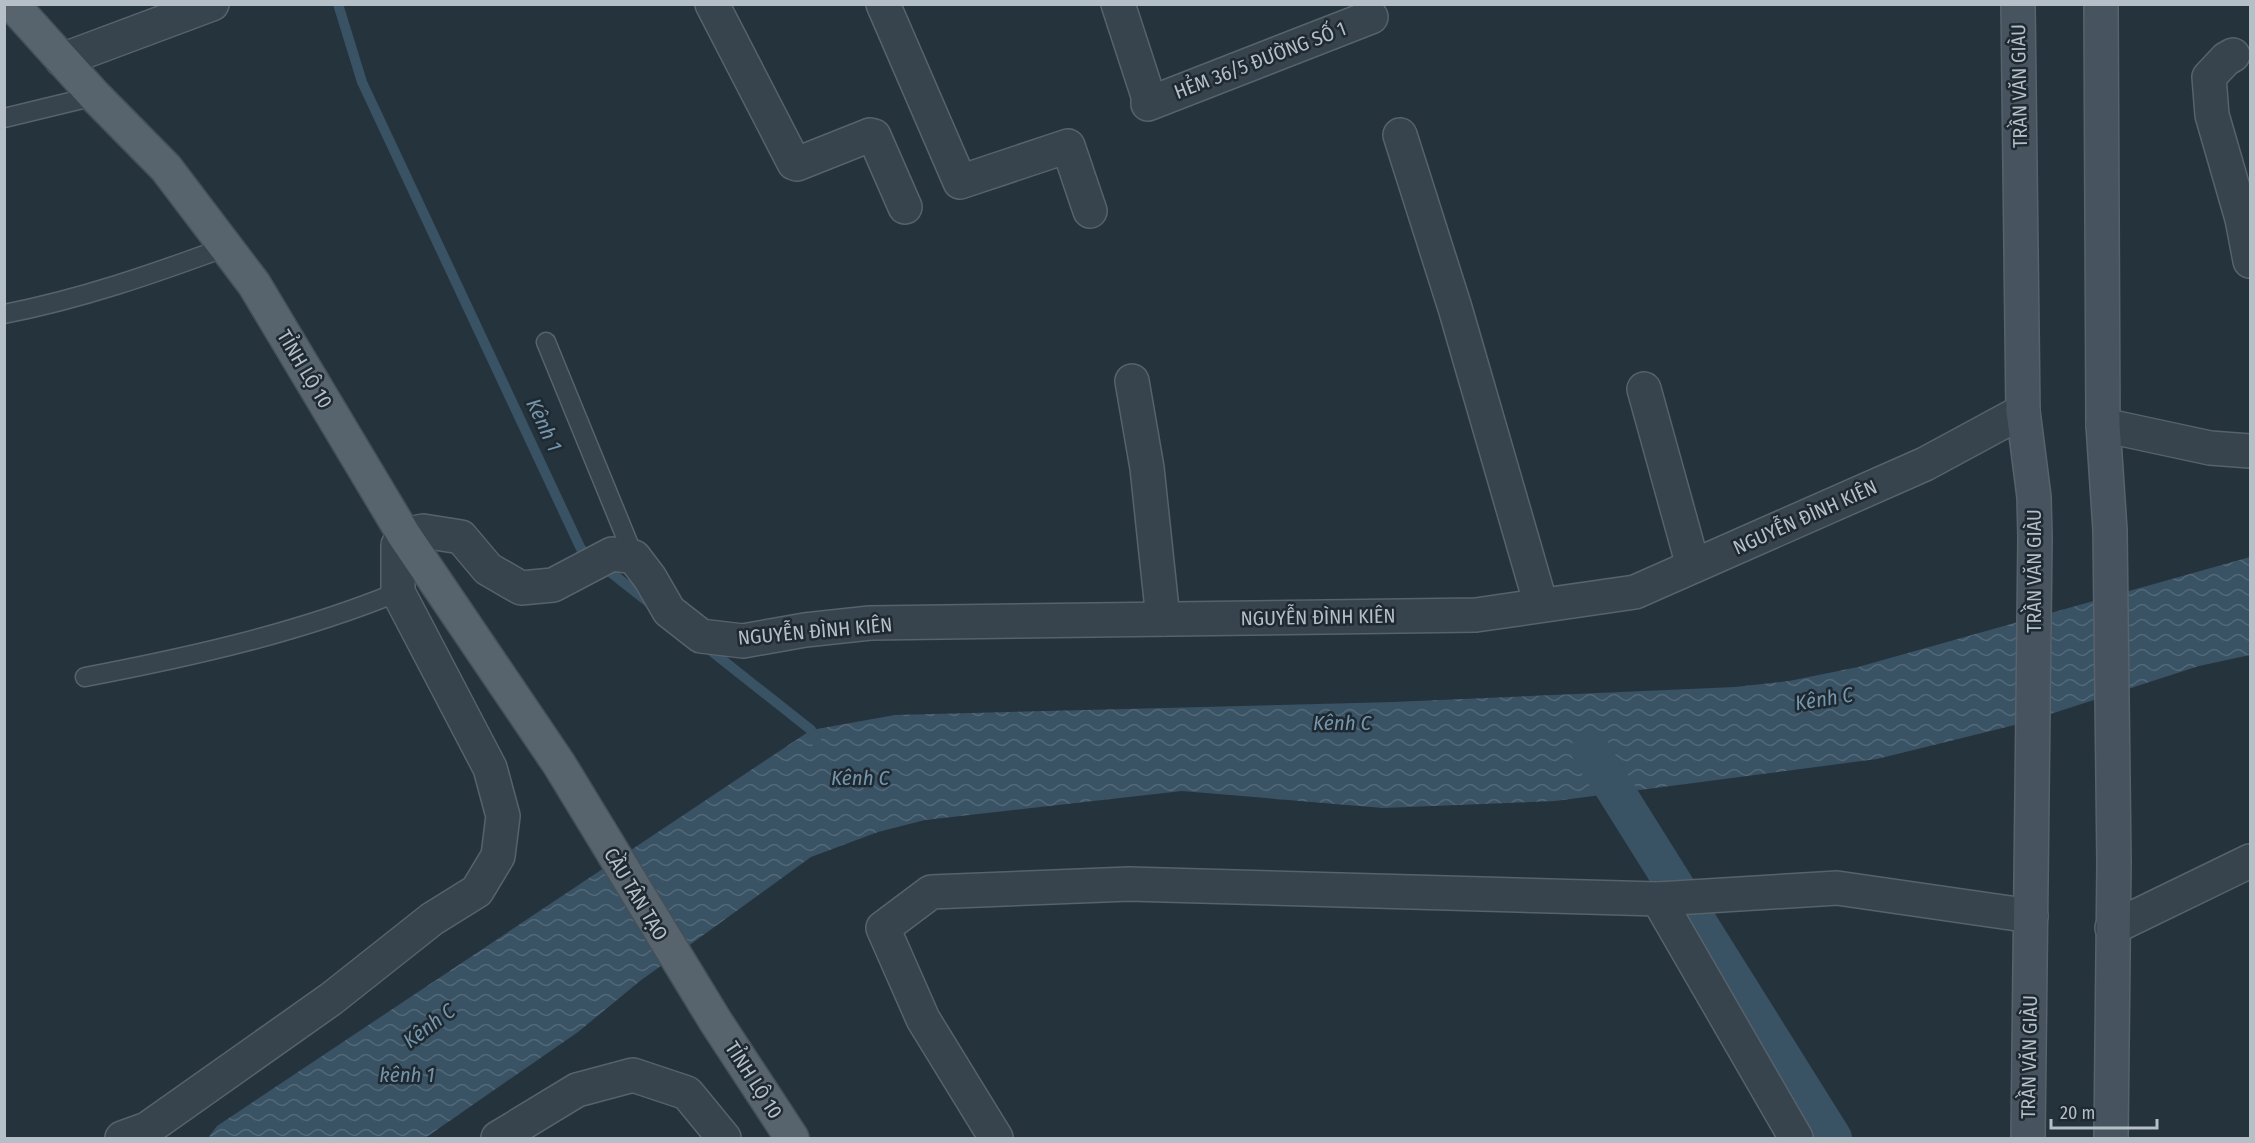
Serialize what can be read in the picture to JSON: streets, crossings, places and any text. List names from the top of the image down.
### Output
{
  "streets": {
    "main road": ["TRẦN VĂN GIÀU", "TỈNH LỘ 10", "CẦU TÂN TẠO"],
    "street": ["HẺM 36/5 ĐƯỜNG SỐ 1", "NGUYỄN ĐÌNH KIÊN"]
  },
  "crossings": [
    ["TRẦN VĂN GIÀU", "NGUYỄN ĐÌNH KIÊN"],
    ["TỈNH LỘ 10", "CẦU TÂN TẠO"]
  ],
  "water": ["Kênh 1", "Kênh C", "kênh 1"],
  "scale_bar": "20 m"
}
